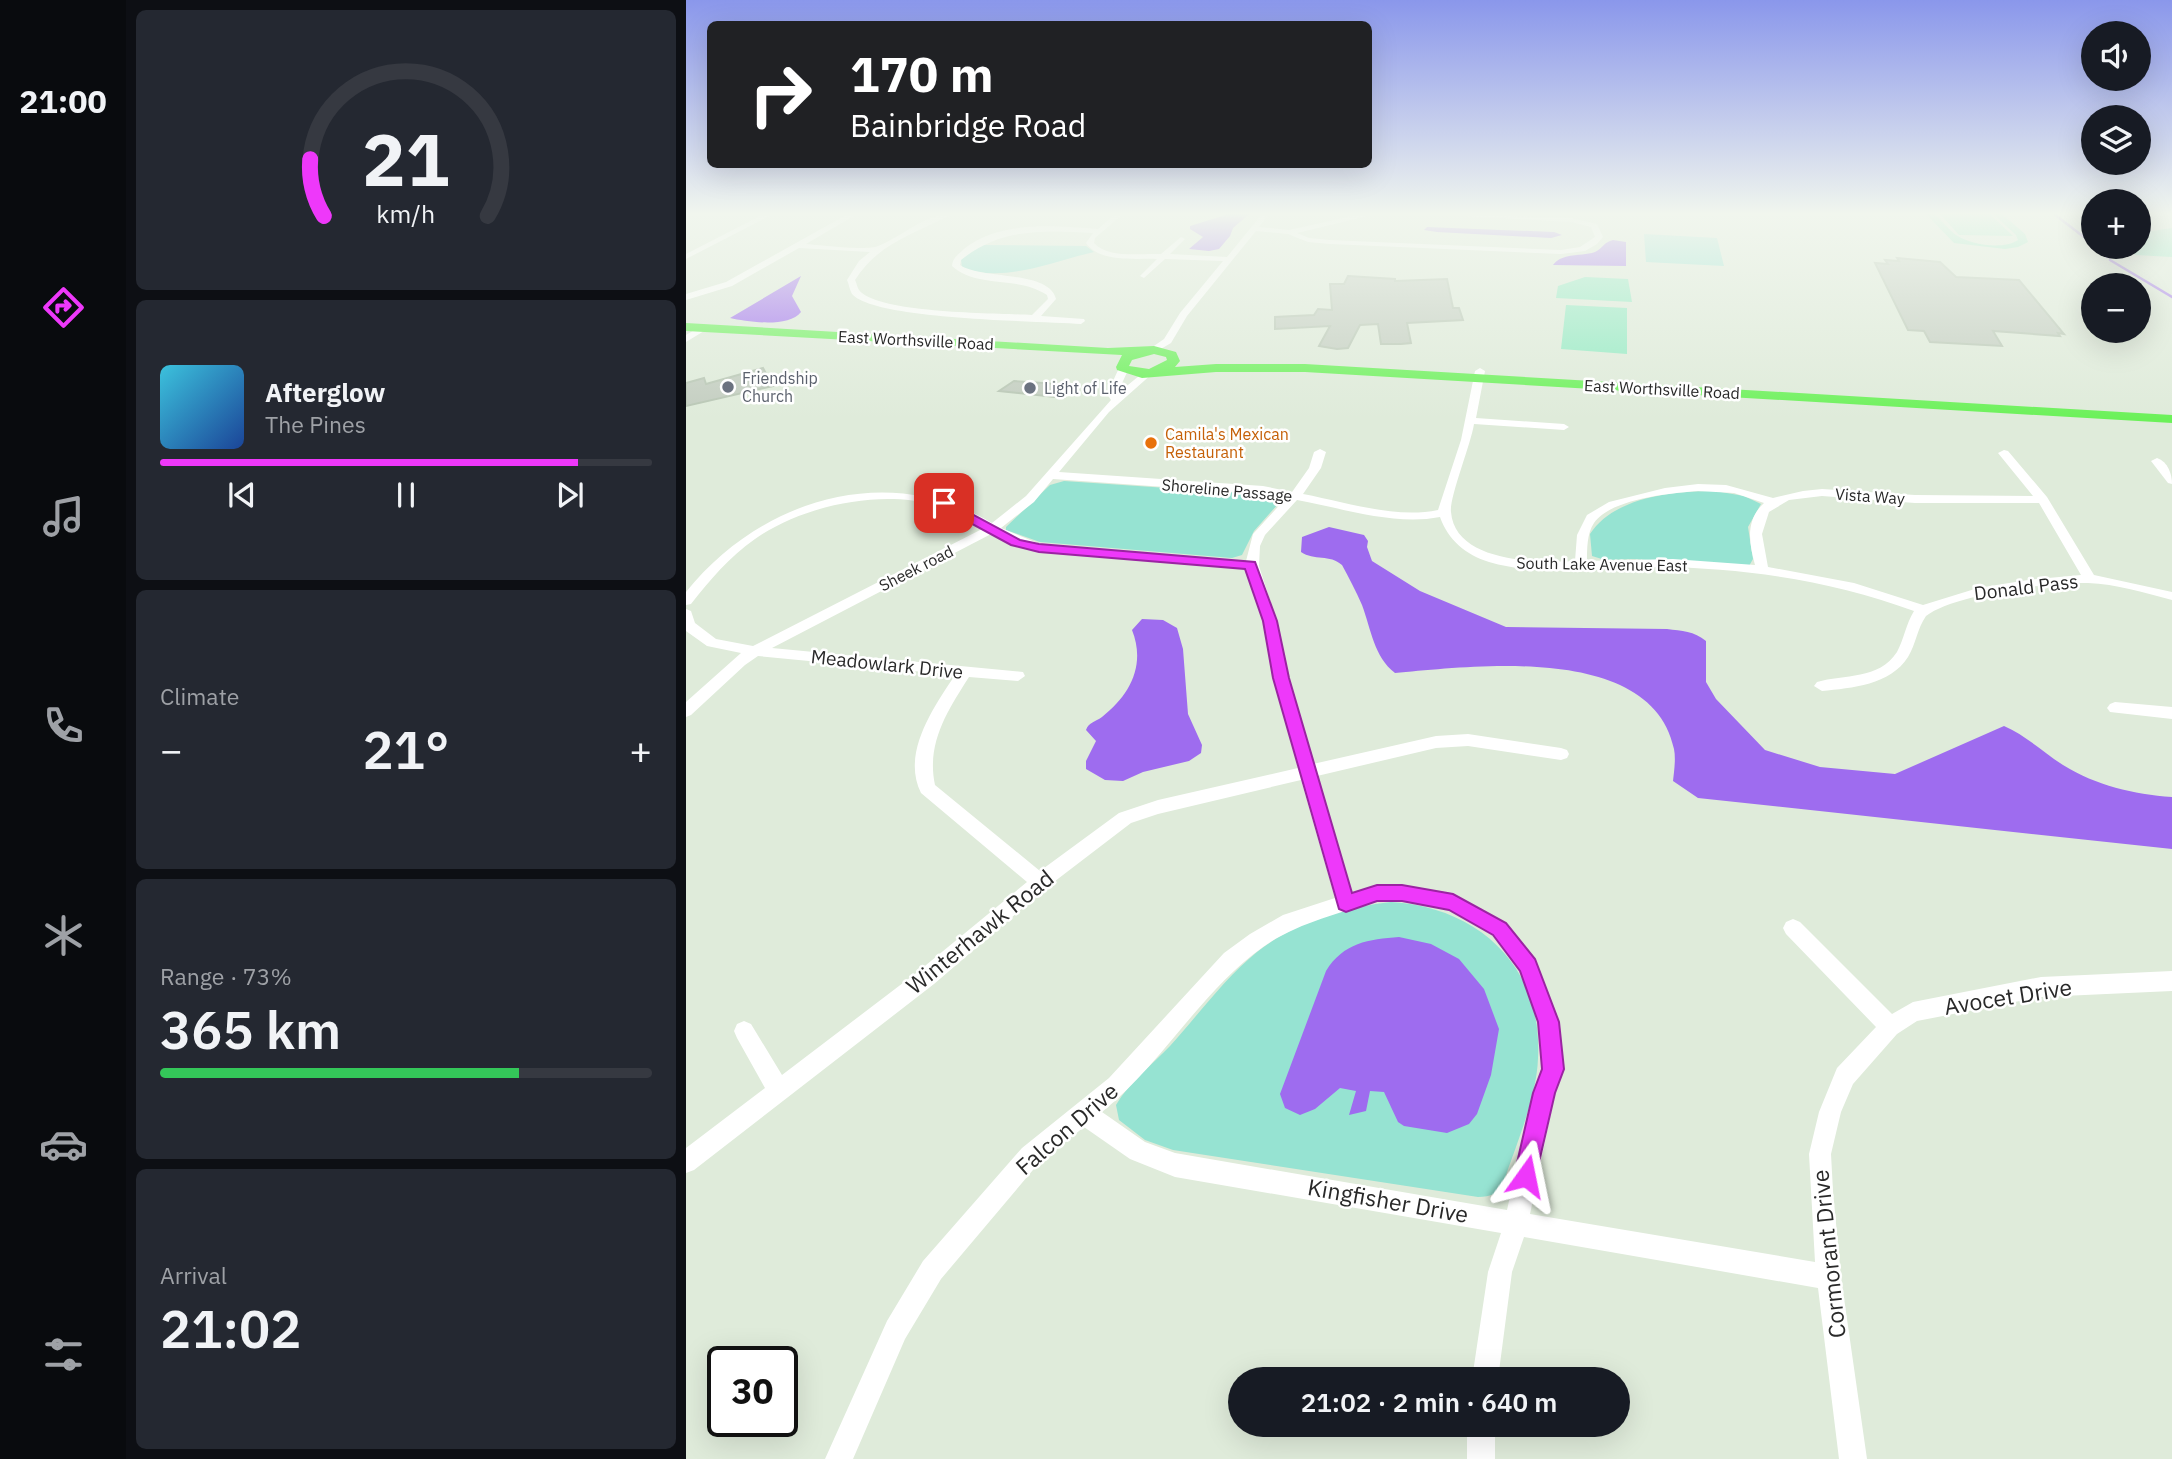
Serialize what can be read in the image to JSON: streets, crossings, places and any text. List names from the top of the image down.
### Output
{
  "streets": {
    "main road": ["East Worthsville Road"],
    "street": [
      "Shoreline Passage",
      "Vista Way",
      "South Lake Avenue East",
      "Sheek road",
      "Donald Pass",
      "Meadowlark Drive",
      "Winterhawk Road",
      "Avocet Drive",
      "Falcon Drive",
      "Kingfisher Drive",
      "Cormorant Drive"
    ]
  },
  "crossings": [
    ["East Worthsville Road", "Sheek road"],
    ["Shoreline Passage", "South Lake Avenue East"],
    ["Shoreline Passage", "Sheek road"],
    ["South Lake Avenue East", "Donald Pass"],
    ["Sheek road", "Meadowlark Drive"],
    ["Avocet Drive", "Cormorant Drive"],
    ["Falcon Drive", "Kingfisher Drive"],
    ["Kingfisher Drive", "Cormorant Drive"]
  ],
  "places": ["Friendship Church", "Light of Life", "Camila's Mexican Restaurant"],
  "page": {
    "tabs": "21:00",
    "map_buttons": ["+", "−"],
    "turn": ["170 m", "Bainbridge Road"],
    "song": ["Afterglow", "The Pines"],
    "tile": [
      "Climate",
      ["Range · 73%", "365 km"],
      ["Arrival", "21:02"]
    ],
    "heat": ["−", "21°", "+"],
    "limit": "30",
    "trip": "21:02 · 2 min · 640 m",
    "gauge": ["21", "km/h"]
  }
}
